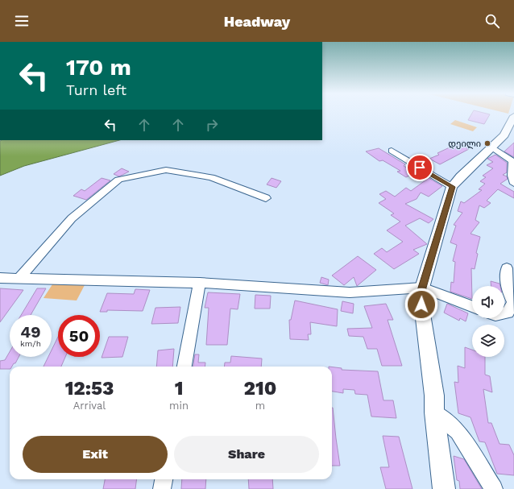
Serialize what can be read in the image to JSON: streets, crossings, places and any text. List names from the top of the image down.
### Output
{
  "places": ["დეილი"],
  "page": {
    "header": "Headway",
    "turn": ["170 m", "Turn left"],
    "speed": "49 km/h",
    "limit": "50",
    "eta": [
      "12:53",
      "Arrival",
      "1",
      "min",
      "210",
      "m"
    ],
    "buttons": ["Exit", "Share"]
  }
}
